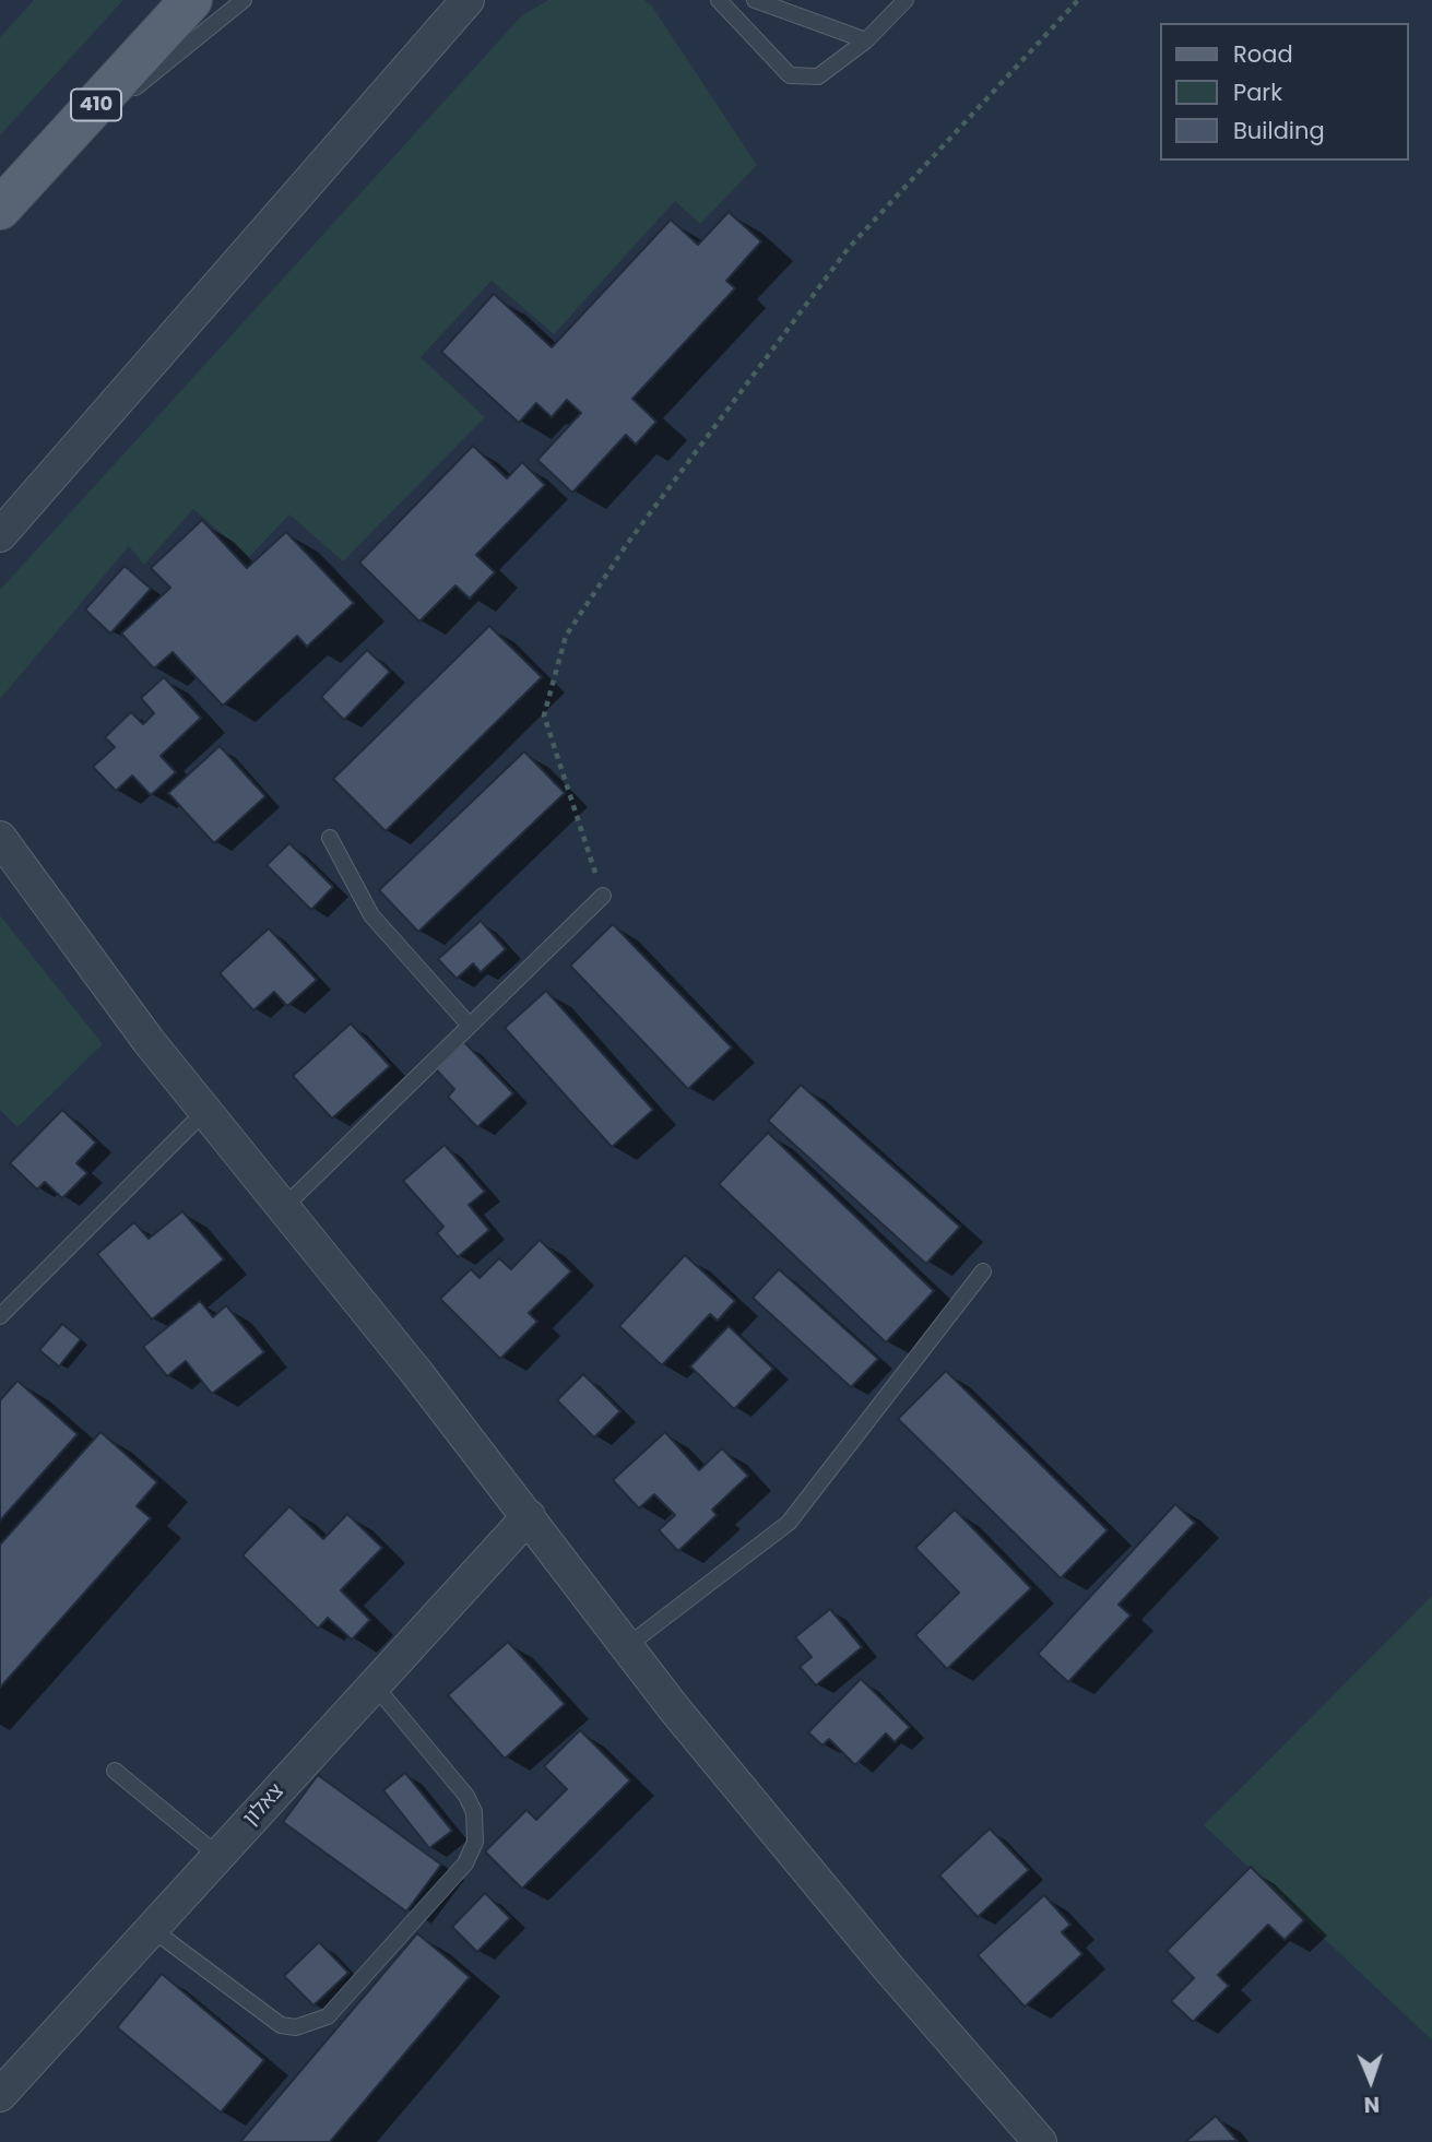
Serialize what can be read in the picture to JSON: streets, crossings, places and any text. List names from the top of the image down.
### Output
{
  "streets": {
    "main road": ["410"],
    "street": ["צאלון"]
  },
  "legend": ["Road", "Park", "Building"],
  "north": "bottom"
}
